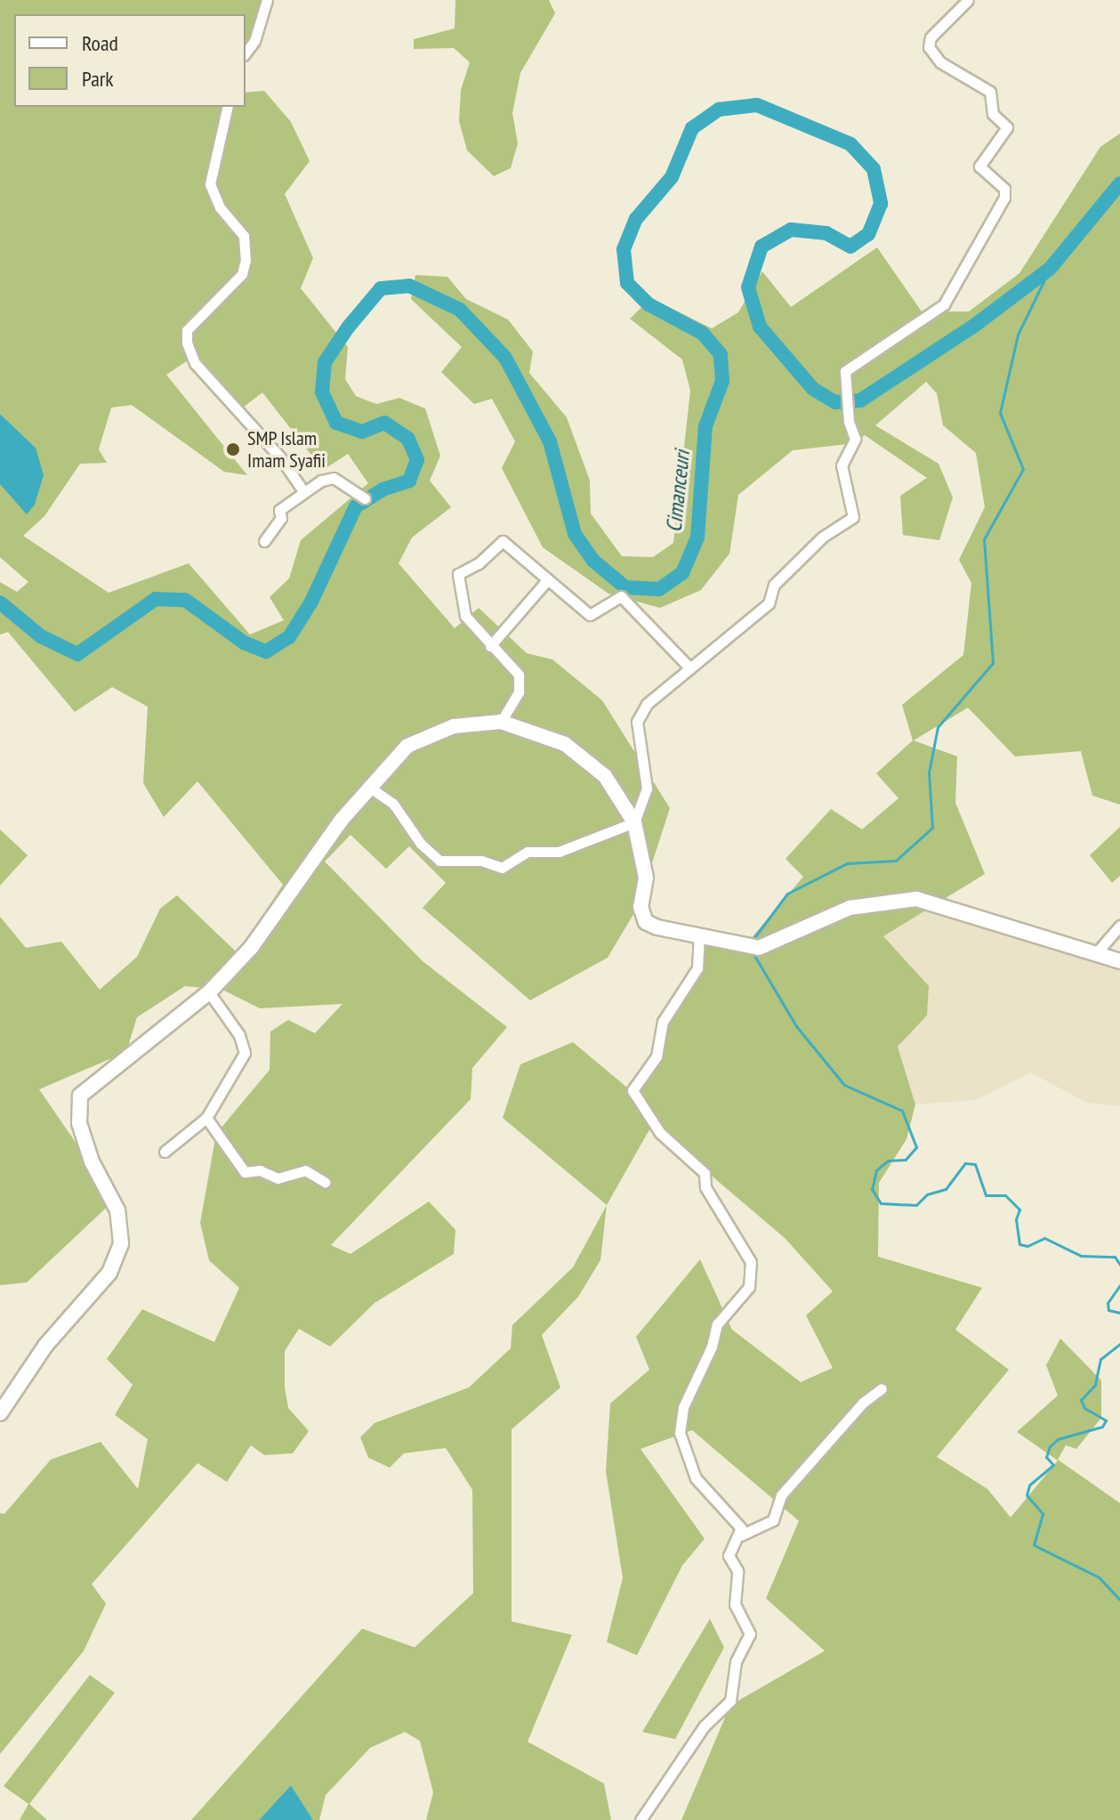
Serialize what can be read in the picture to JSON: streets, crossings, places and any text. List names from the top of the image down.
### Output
{
  "water": ["Cimanceuri"],
  "places": ["SMP Islam Imam Syafii"],
  "legend": ["Road", "Park"]
}
